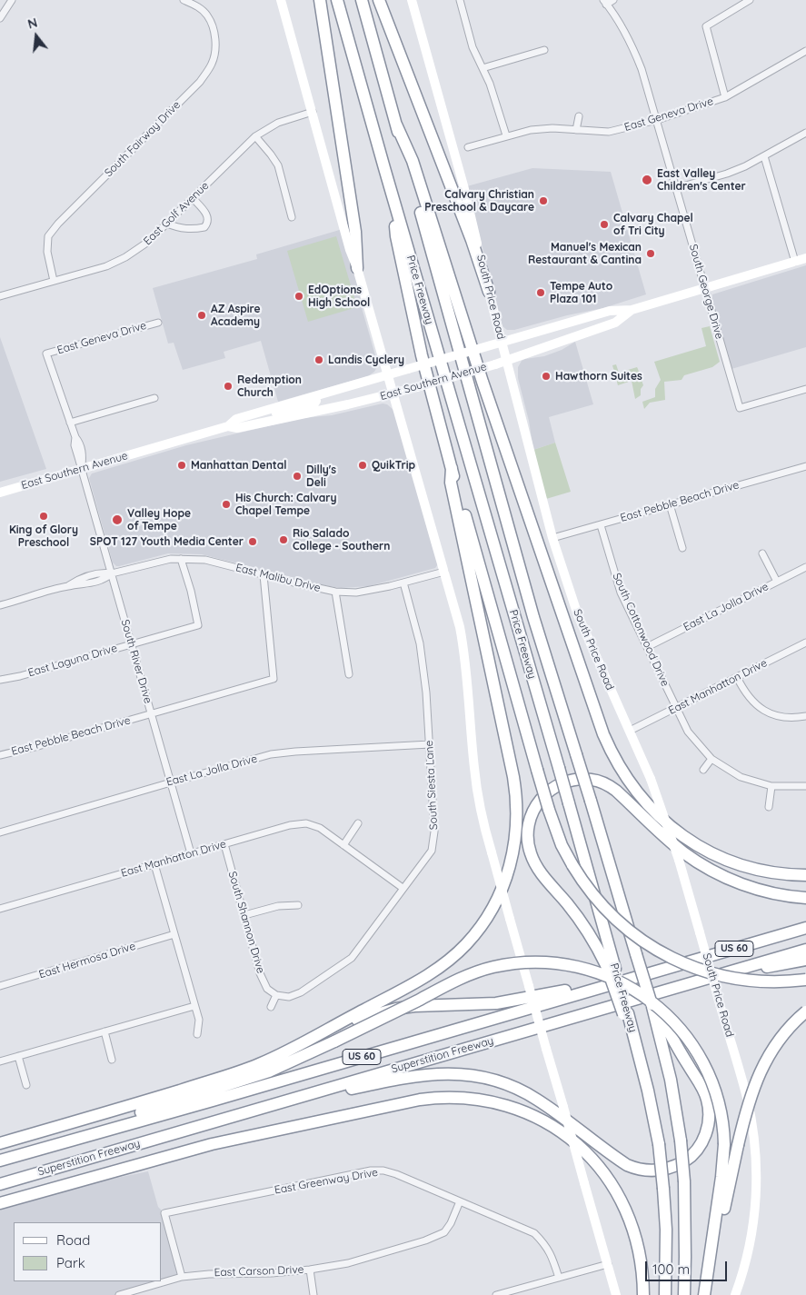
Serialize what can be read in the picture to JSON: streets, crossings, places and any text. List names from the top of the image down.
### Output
{
  "streets": {
    "highway": ["Price Freeway", "US 60", "Superstition Freeway"],
    "main road": ["South Price Road", "East Southern Avenue"],
    "street": [
      "East Geneva Drive",
      "South Fairway Drive",
      "East Golf Avenue",
      "South George Drive",
      "East Pebble Beach Drive",
      "East Malibu Drive",
      "East La Jolla Drive",
      "South Cottonwood Drive",
      "East Laguna Drive",
      "South River Drive",
      "East Manhatton Drive",
      "South Siesta Lane",
      "South Shannon Drive",
      "East Hermosa Drive",
      "East Greenway Drive",
      "East Carson Drive"
    ]
  },
  "crossings": [
    ["East Geneva Drive", "South George Drive"],
    ["East Geneva Drive", "South River Drive"],
    ["South Fairway Drive", "East Golf Avenue"],
    ["South George Drive", "East Southern Avenue"],
    ["South Price Road", "East Southern Avenue"],
    ["South Price Road", "East Pebble Beach Drive"],
    ["South Price Road", "East Manhatton Drive"],
    ["East Southern Avenue", "South River Drive"],
    ["East Pebble Beach Drive", "East Malibu Drive"],
    ["East Pebble Beach Drive", "South Cottonwood Drive"],
    ["East Pebble Beach Drive", "South River Drive"],
    ["East Malibu Drive", "East Laguna Drive"],
    ["East Malibu Drive", "South River Drive"],
    ["East Malibu Drive", "South Siesta Lane"],
    ["East La Jolla Drive", "South Cottonwood Drive"],
    ["East La Jolla Drive", "South River Drive"],
    ["East La Jolla Drive", "South Siesta Lane"],
    ["South Cottonwood Drive", "East Manhatton Drive"],
    ["East Laguna Drive", "South River Drive"],
    ["South River Drive", "East Manhatton Drive"],
    ["East Manhatton Drive", "South Siesta Lane"],
    ["East Manhatton Drive", "South Shannon Drive"],
    ["South Siesta Lane", "South Shannon Drive"],
    ["East Greenway Drive", "East Carson Drive"]
  ],
  "places": [
    "East Valley Children's Center",
    "Calvary Christian Preschool & Daycare",
    "Calvary Chapel of Tri City",
    "Manuel's Mexican Restaurant & Cantina",
    "Tempe Auto Plaza 101",
    "EdOptions High School",
    "AZ Aspire Academy",
    "Landis Cyclery",
    "Hawthorn Suites",
    "Redemption Church",
    "Manhattan Dental",
    "QuikTrip",
    "Dilly's Deli",
    "His Church: Calvary Chapel Tempe",
    "King of Glory Preschool",
    "Valley Hope of Tempe",
    "Rio Salado College - Southern",
    "SPOT 127 Youth Media Center"
  ],
  "legend": ["Road", "Park"],
  "scale_bar": "100 m",
  "north": "top"
}
